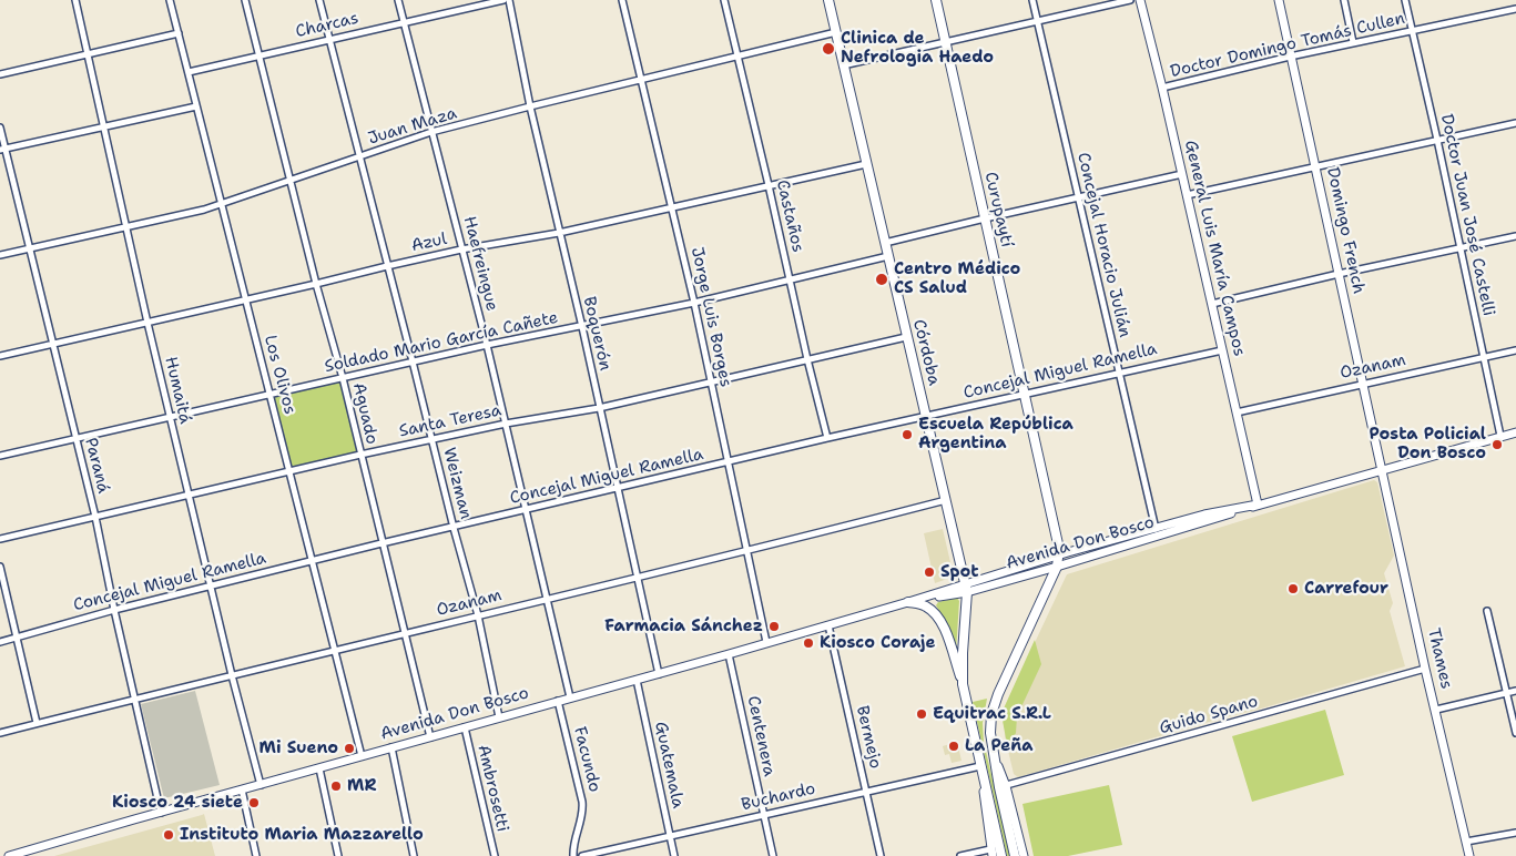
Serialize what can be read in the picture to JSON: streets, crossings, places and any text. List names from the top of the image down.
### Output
{
  "streets": {
    "main road": [
      "Curupaytí",
      "Domingo French",
      "General Luis María Campos",
      "Córdoba",
      "Avenida Don Bosco",
      "Thames"
    ],
    "street": [
      "Charcas",
      "Doctor Domingo Tomás Cullen",
      "Juan Maza",
      "Doctor Juan José Castelli",
      "Castaños",
      "Azul",
      "Concejal Horacio Julián",
      "Haefreingue",
      "Jorge Luis Borges",
      "Boquerón",
      "Soldado Mario García Cañete",
      "Ozanam",
      "Concejal Miguel Ramella",
      "Los Olivos",
      "Humaitá",
      "Aguado",
      "Santa Teresa",
      "Paraná",
      "Weizman",
      "Guido Spano",
      "Centenera",
      "Bermejo",
      "Facundo",
      "Guatemala",
      "Ambrosetti",
      "Buchardo"
    ]
  },
  "crossings": [
    ["Charcas", "Haefreingue"],
    ["Charcas", "Los Olivos"],
    ["Charcas", "Aguado"],
    ["Charcas", "Weizman"],
    ["Doctor Domingo Tomás Cullen", "Doctor Juan José Castelli"],
    ["Doctor Domingo Tomás Cullen", "Domingo French"],
    ["Doctor Domingo Tomás Cullen", "General Luis María Campos"],
    ["Juan Maza", "Castaños"],
    ["Juan Maza", "Haefreingue"],
    ["Juan Maza", "Jorge Luis Borges"],
    ["Juan Maza", "Boquerón"],
    ["Juan Maza", "Córdoba"],
    ["Juan Maza", "Los Olivos"],
    ["Juan Maza", "Humaitá"],
    ["Juan Maza", "Aguado"],
    ["Juan Maza", "Paraná"],
    ["Juan Maza", "Weizman"],
    ["Curupaytí", "Concejal Miguel Ramella"],
    ["Curupaytí", "Avenida Don Bosco"],
    ["Curupaytí", "Guido Spano"],
    ["Doctor Juan José Castelli", "Ozanam"],
    ["Doctor Juan José Castelli", "Avenida Don Bosco"],
    ["Castaños", "Azul"],
    ["Castaños", "Soldado Mario García Cañete"],
    ["Castaños", "Concejal Miguel Ramella"],
    ["Castaños", "Santa Teresa"],
    ["Domingo French", "Ozanam"],
    ["Domingo French", "Avenida Don Bosco"],
    ["Domingo French", "Thames"],
    ["Azul", "Haefreingue"],
    ["Azul", "Jorge Luis Borges"],
    ["Azul", "Boquerón"],
    ["Azul", "Córdoba"],
    ["Azul", "Los Olivos"],
    ["Azul", "Humaitá"],
    ["Azul", "Aguado"],
    ["Azul", "Paraná"],
    ["Azul", "Weizman"],
    ["Concejal Horacio Julián", "Concejal Miguel Ramella"],
    ["Concejal Horacio Julián", "Avenida Don Bosco"],
    ["General Luis María Campos", "Ozanam"],
    ["General Luis María Campos", "Concejal Miguel Ramella"],
    ["General Luis María Campos", "Avenida Don Bosco"],
    ["Haefreingue", "Soldado Mario García Cañete"],
    ["Haefreingue", "Ozanam"],
    ["Haefreingue", "Concejal Miguel Ramella"],
    ["Haefreingue", "Santa Teresa"],
    ["Haefreingue", "Avenida Don Bosco"],
    ["Jorge Luis Borges", "Soldado Mario García Cañete"],
    ["Jorge Luis Borges", "Ozanam"],
    ["Jorge Luis Borges", "Concejal Miguel Ramella"],
    ["Jorge Luis Borges", "Santa Teresa"],
    ["Jorge Luis Borges", "Avenida Don Bosco"],
    ["Boquerón", "Soldado Mario García Cañete"],
    ["Boquerón", "Ozanam"],
    ["Boquerón", "Concejal Miguel Ramella"],
    ["Boquerón", "Santa Teresa"],
    ["Boquerón", "Avenida Don Bosco"],
    ["Soldado Mario García Cañete", "Córdoba"],
    ["Soldado Mario García Cañete", "Los Olivos"],
    ["Soldado Mario García Cañete", "Humaitá"],
    ["Soldado Mario García Cañete", "Aguado"],
    ["Soldado Mario García Cañete", "Paraná"],
    ["Soldado Mario García Cañete", "Weizman"],
    ["Córdoba", "Ozanam"],
    ["Córdoba", "Concejal Miguel Ramella"],
    ["Córdoba", "Santa Teresa"],
    ["Córdoba", "Avenida Don Bosco"],
    ["Ozanam", "Los Olivos"],
    ["Ozanam", "Humaitá"],
    ["Ozanam", "Aguado"],
    ["Ozanam", "Paraná"],
    ["Ozanam", "Weizman"],
    ["Concejal Miguel Ramella", "Los Olivos"],
    ["Concejal Miguel Ramella", "Humaitá"],
    ["Concejal Miguel Ramella", "Aguado"],
    ["Concejal Miguel Ramella", "Paraná"],
    ["Concejal Miguel Ramella", "Weizman"],
    ["Los Olivos", "Santa Teresa"],
    ["Los Olivos", "Avenida Don Bosco"],
    ["Humaitá", "Santa Teresa"],
    ["Humaitá", "Avenida Don Bosco"],
    ["Aguado", "Santa Teresa"],
    ["Aguado", "Avenida Don Bosco"],
    ["Santa Teresa", "Paraná"],
    ["Santa Teresa", "Weizman"],
    ["Paraná", "Avenida Don Bosco"],
    ["Weizman", "Avenida Don Bosco"],
    ["Avenida Don Bosco", "Thames"],
    ["Avenida Don Bosco", "Centenera"],
    ["Avenida Don Bosco", "Bermejo"],
    ["Avenida Don Bosco", "Facundo"],
    ["Avenida Don Bosco", "Guatemala"],
    ["Avenida Don Bosco", "Ambrosetti"],
    ["Thames", "Guido Spano"],
    ["Centenera", "Buchardo"],
    ["Bermejo", "Buchardo"],
    ["Guatemala", "Buchardo"]
  ],
  "places": [
    "Clinica de Nefrologia Haedo",
    "Centro Médico CS Salud",
    "Escuela República Argentina",
    "Posta Policial Don Bosco",
    "Spot",
    "Carrefour",
    "Farmacia Sánchez",
    "Kiosco Coraje",
    "Equitrac S.R.L",
    "La Peña",
    "Mi Sueno",
    "MR",
    "Kiosco 24 siete",
    "Instituto Maria Mazzarello"
  ]
}
